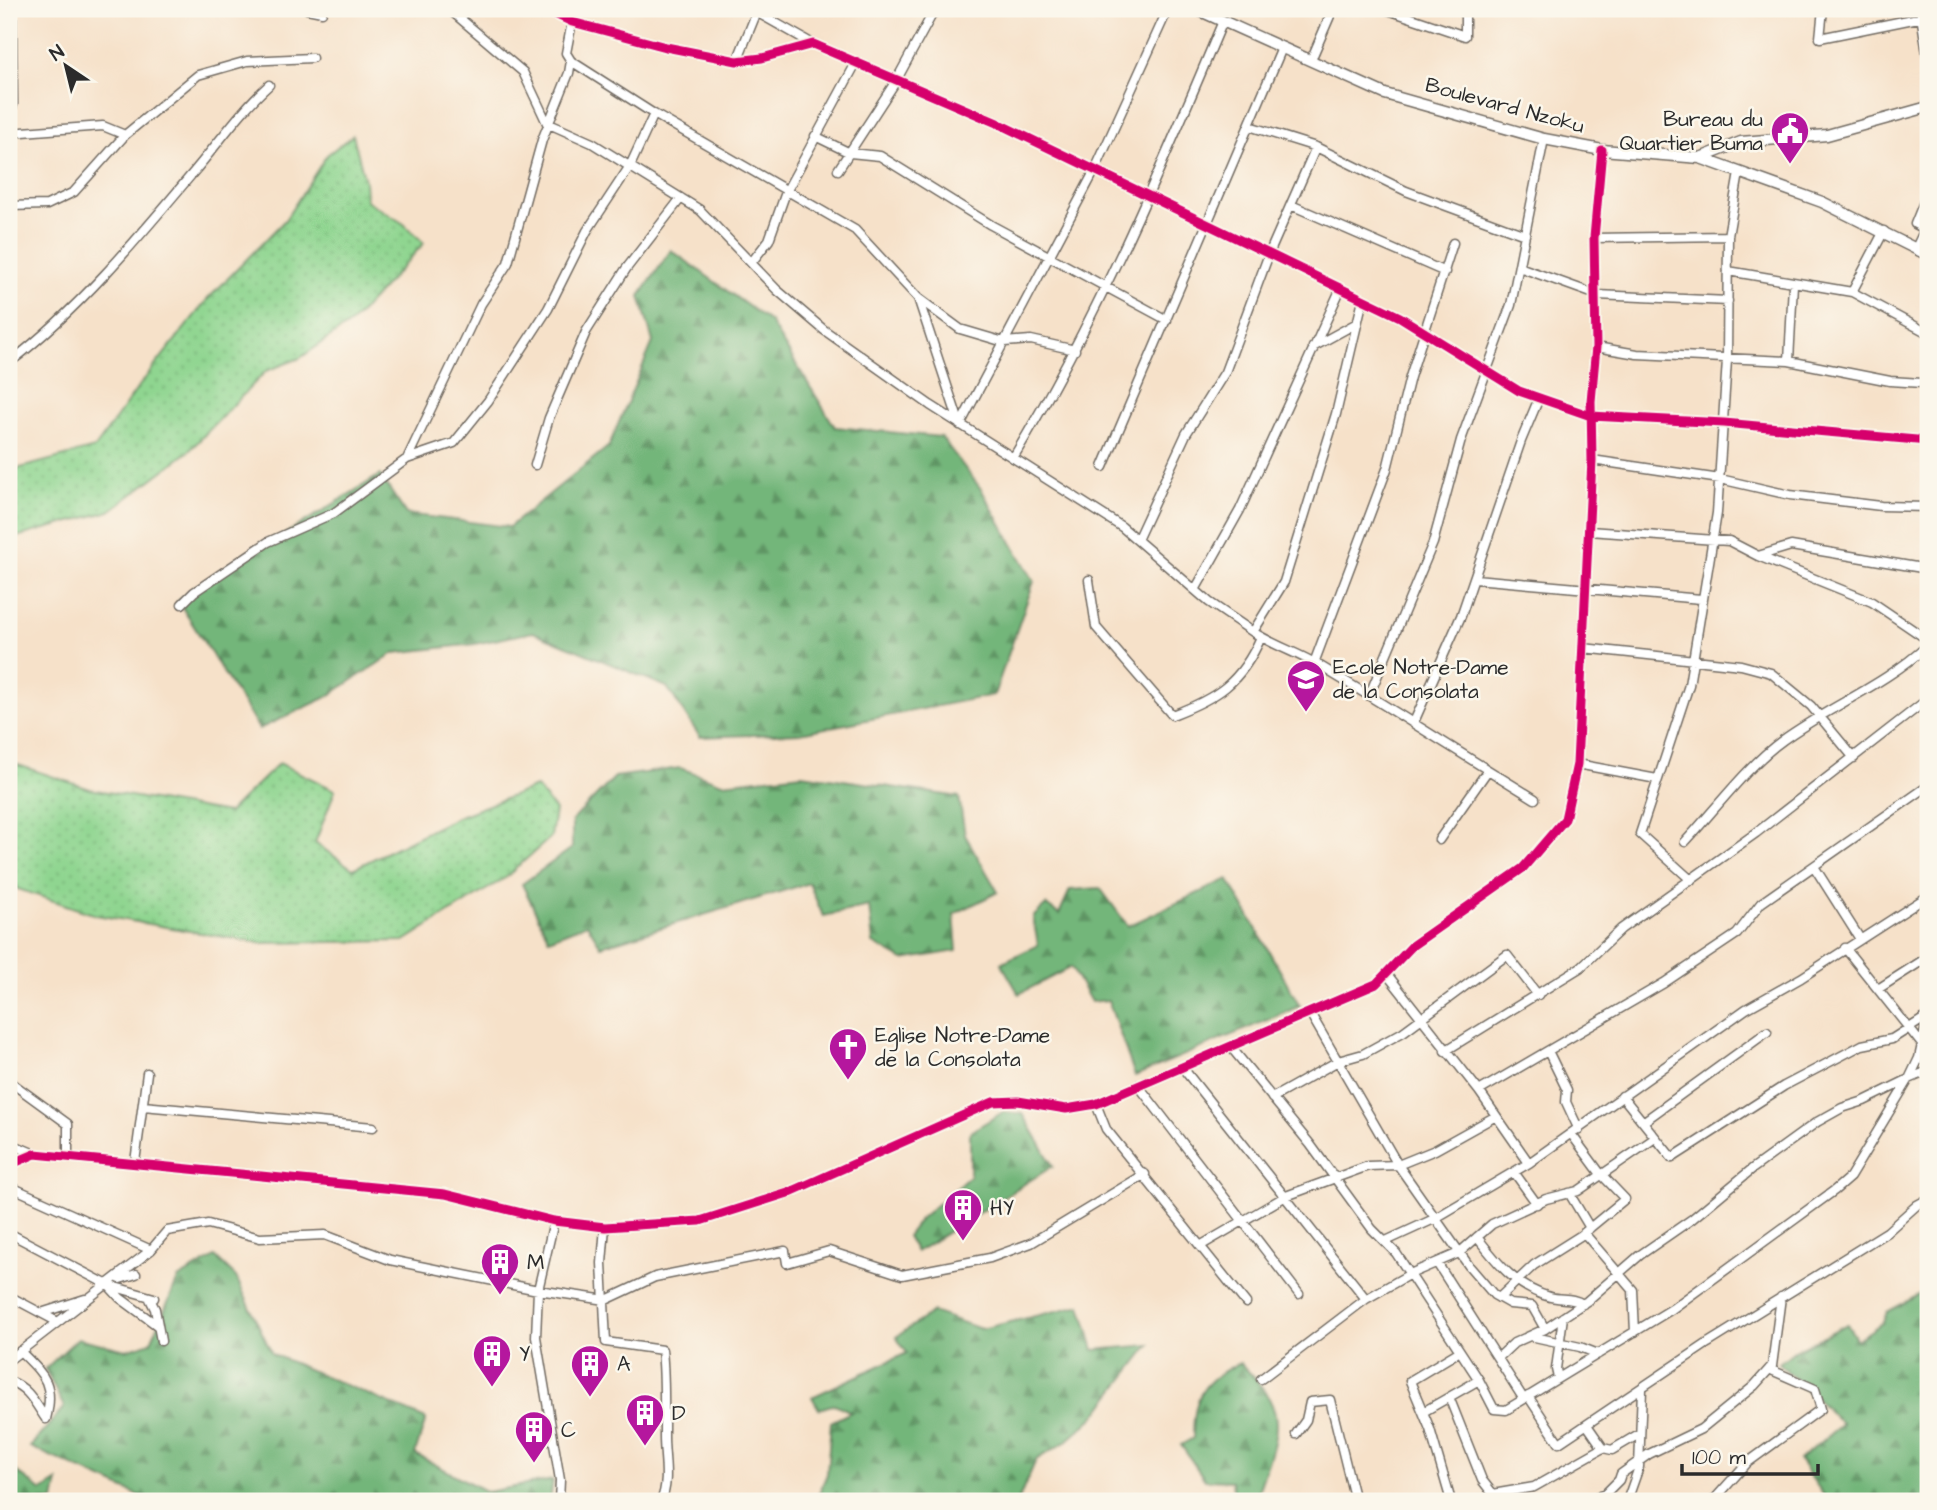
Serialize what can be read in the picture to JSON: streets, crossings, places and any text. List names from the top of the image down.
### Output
{
  "streets": {
    "street": ["Boulevard Nzoku"]
  },
  "places": {
    "public building": ["Bureau du Quartier Buma"],
    "school or university": ["Ecole Notre-Dame de la Consolata"],
    "church": ["Eglise Notre-Dame de la Consolata"],
    "building": [
      "HY",
      "M",
      "Y",
      "A",
      "D",
      "C"
    ]
  },
  "scale_bar": "100 m",
  "north": "top left"
}
